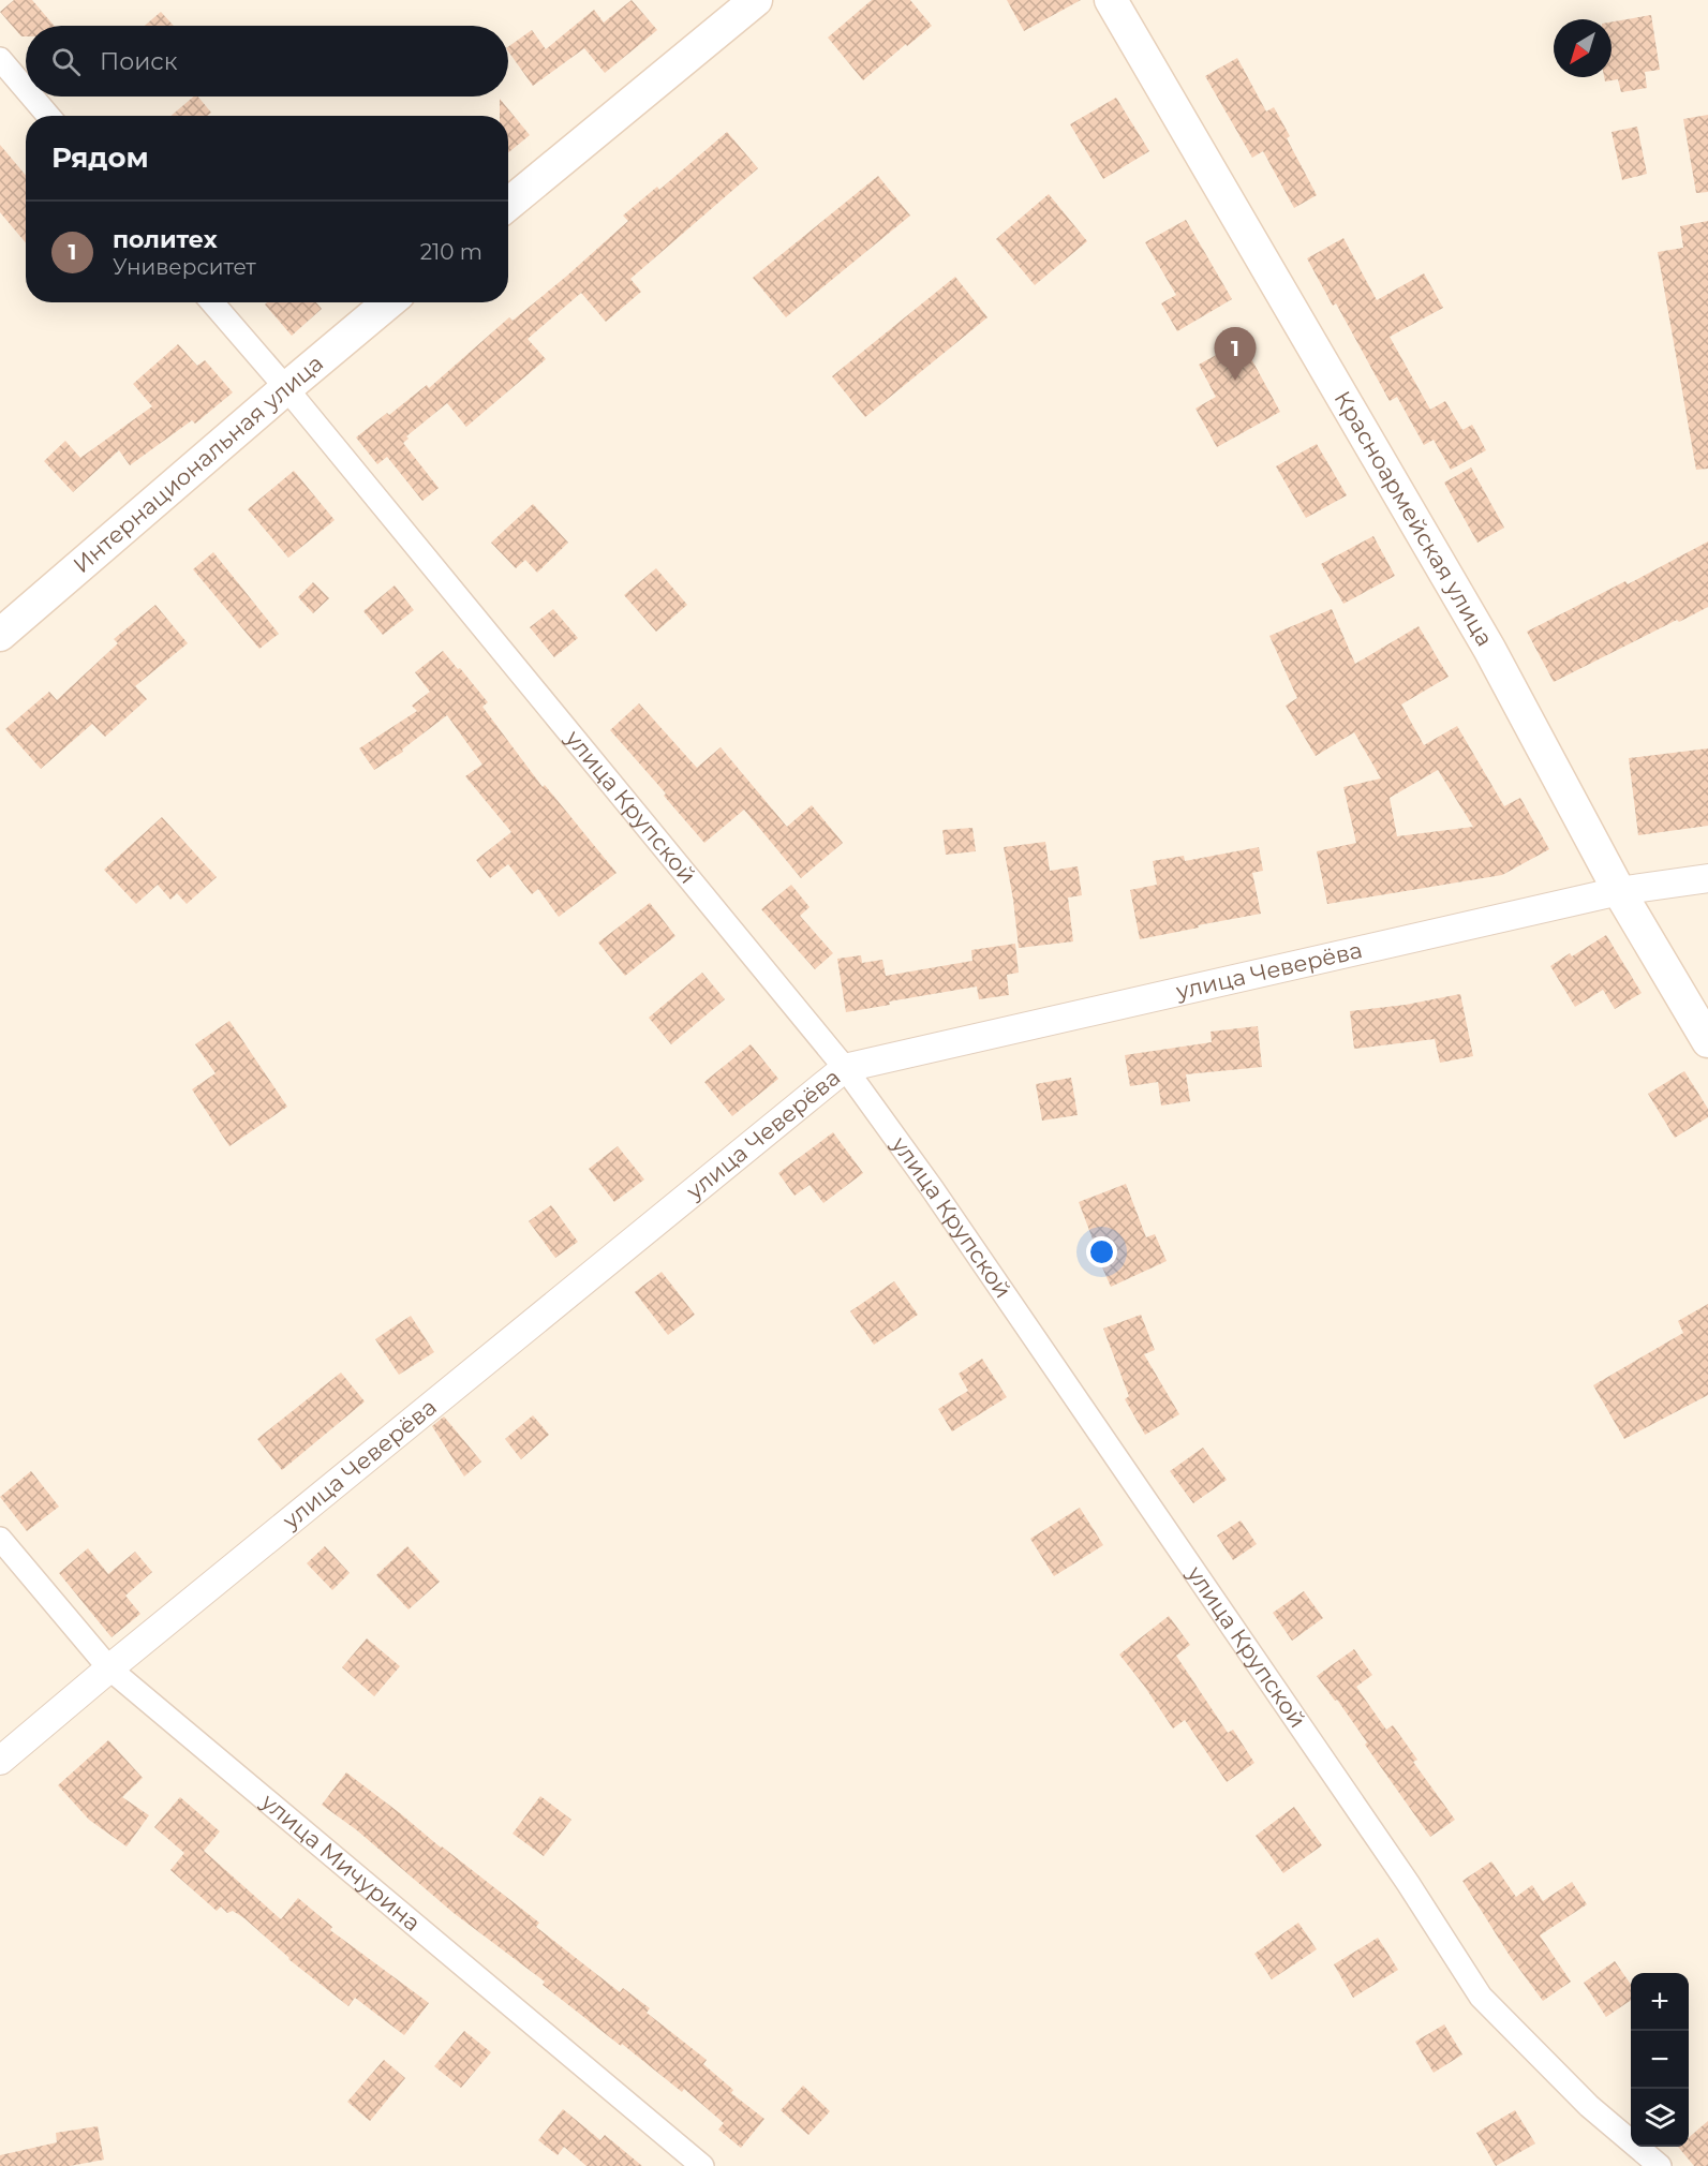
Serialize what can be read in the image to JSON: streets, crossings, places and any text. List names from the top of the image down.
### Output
{
  "streets": {
    "main road": ["Интернациональная улица", "Красноармейская улица"],
    "street": ["улица Крупской", "улица Чеверёва", "улица Мичурина"]
  },
  "crossings": [
    ["Интернациональная улица", "улица Крупской"],
    ["Красноармейская улица", "улица Чеверёва"],
    ["улица Крупской", "улица Чеверёва"],
    ["улица Чеверёва", "улица Мичурина"]
  ],
  "north": "bottom left",
  "page": {
    "search": "Поиск",
    "heading": "Рядом",
    "list": [
      {
        "mark": "1",
        "name": "политех",
        "note": "Университет",
        "value": "210 m"
      }
    ],
    "pins": "1",
    "map_buttons": ["+", "−"]
  }
}
